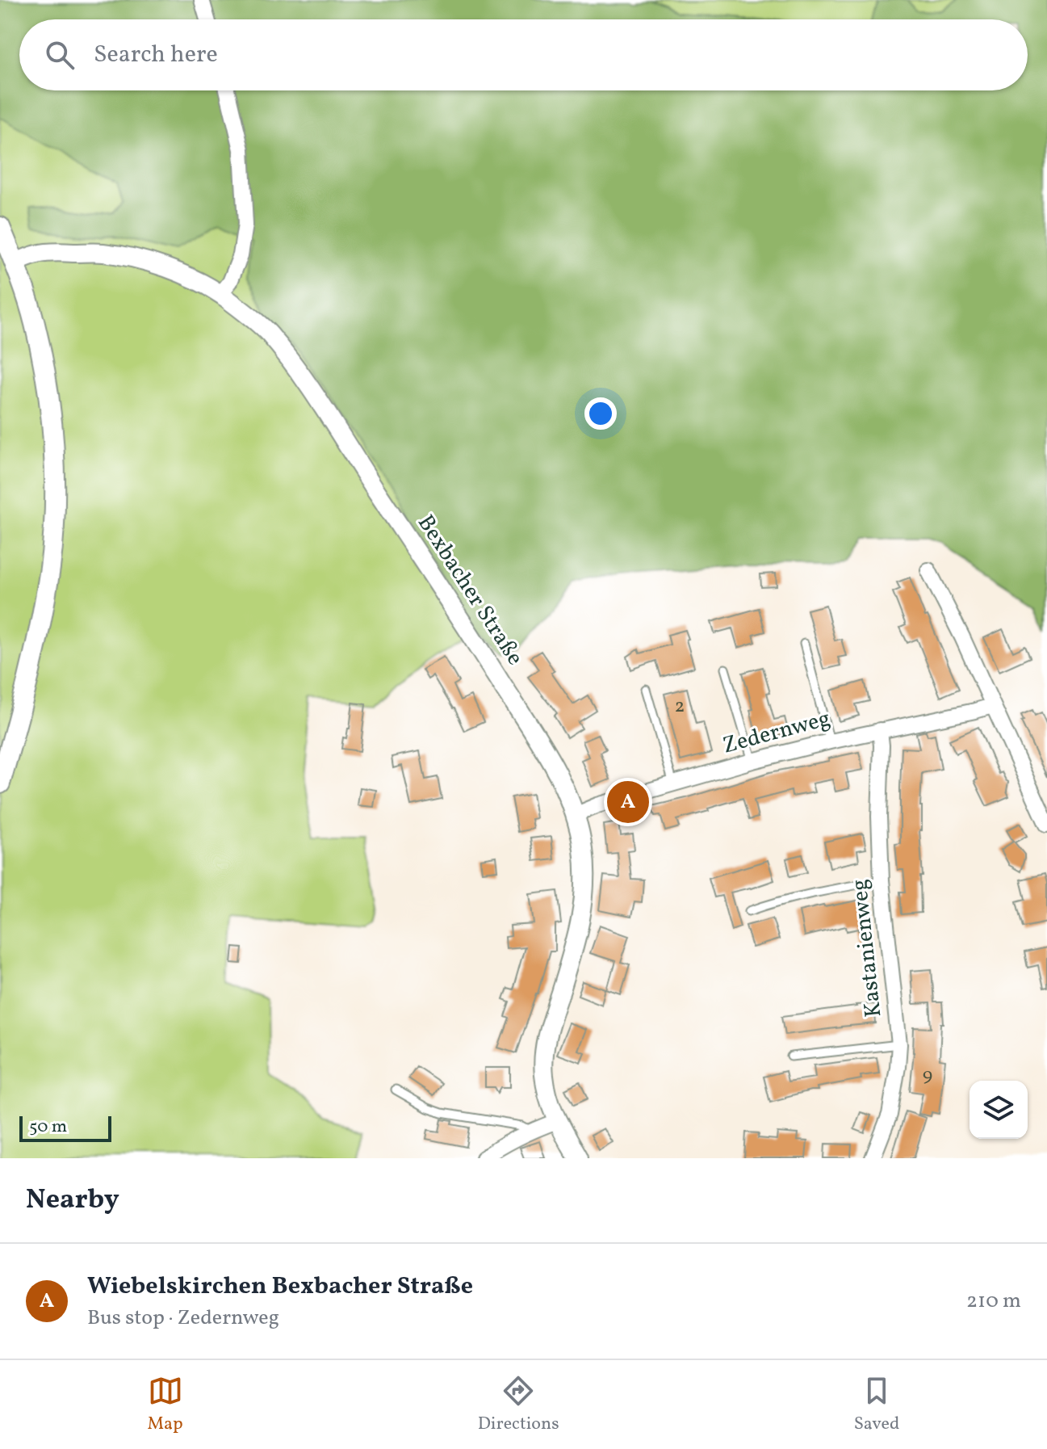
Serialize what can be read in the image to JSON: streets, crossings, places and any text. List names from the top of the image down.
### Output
{
  "streets": {
    "street": ["Bexbacher Straße", "Zedernweg", "Kastanienweg"]
  },
  "crossings": [
    ["Bexbacher Straße", "Zedernweg"],
    ["Zedernweg", "Kastanienweg"]
  ],
  "house_numbers": ["2", "9"],
  "scale_bar": "50 m",
  "page": {
    "search": "Search here",
    "pins": "A",
    "scale": "50 m",
    "heading": "Nearby",
    "list": [
      {
        "mark": "A",
        "name": "Wiebelskirchen Bexbacher Straße",
        "note": "Bus stop · Zedernweg",
        "value": "210 m"
      }
    ],
    "nav": ["Map", "Directions", "Saved"]
  }
}
